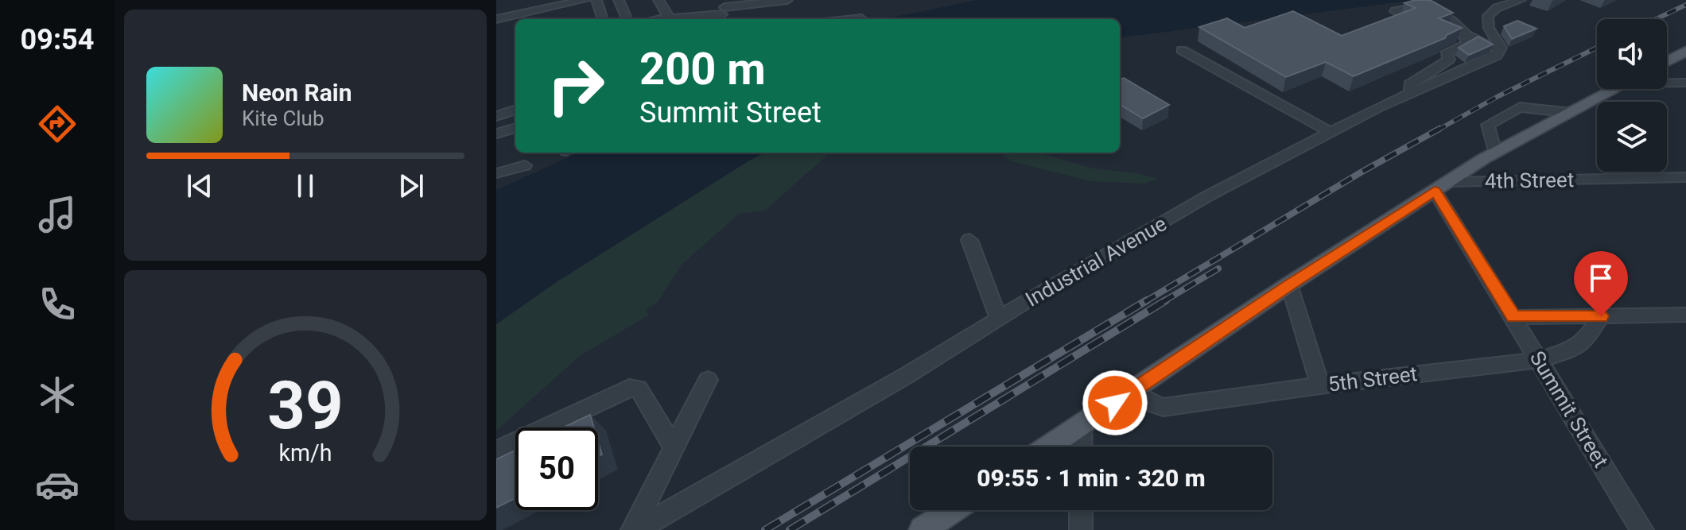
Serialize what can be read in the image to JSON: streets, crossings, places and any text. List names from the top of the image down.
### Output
{
  "streets": {
    "street": [
      "4th Street",
      "Industrial Avenue",
      "5th Street",
      "Summit Street"
    ]
  },
  "crossings": [
    ["4th Street", "Summit Street"],
    ["5th Street", "Summit Street"]
  ],
  "page": {
    "tabs": "09:54",
    "turn": ["200 m", "Summit Street"],
    "song": ["Neon Rain", "Kite Club"],
    "limit": "50",
    "trip": "09:55 · 1 min · 320 m",
    "gauge": ["39", "km/h"]
  }
}
